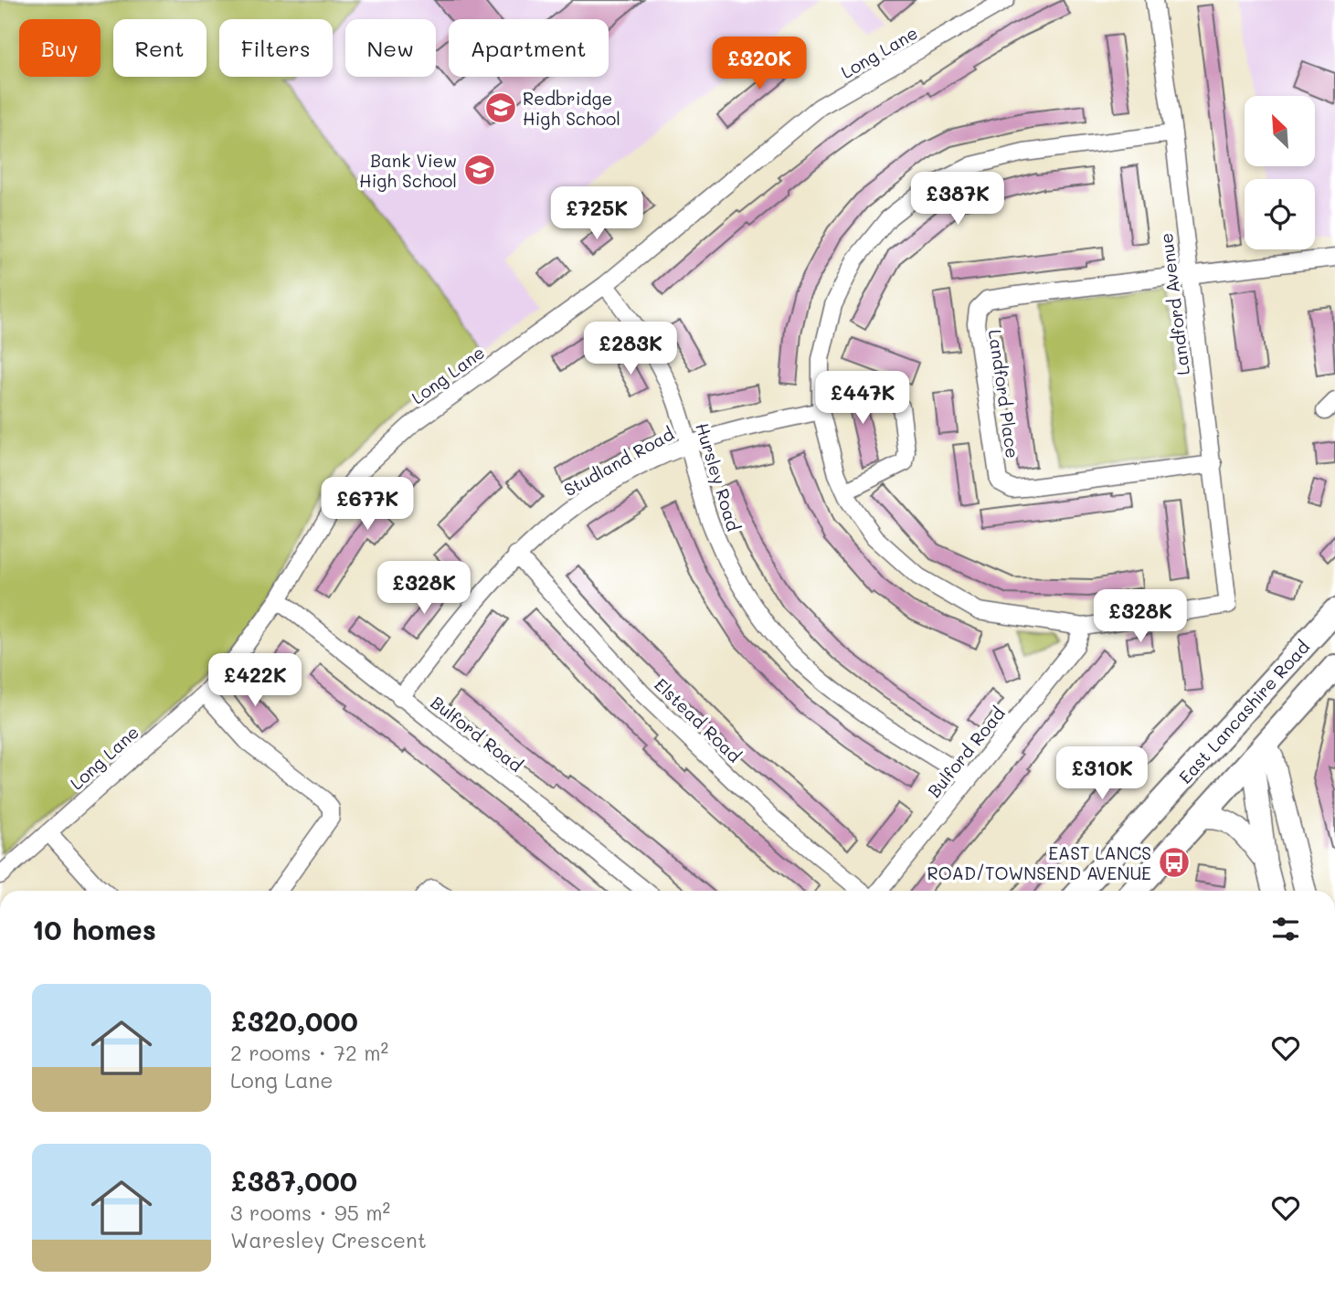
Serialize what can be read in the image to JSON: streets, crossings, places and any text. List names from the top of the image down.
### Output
{
  "streets": {
    "highway": ["East Lancashire Road"],
    "street": [
      "Long Lane",
      "Landford Avenue",
      "Landford Place",
      "Studland Road",
      "Hursley Road",
      "Elstead Road",
      "Bulford Road"
    ]
  },
  "crossings": [
    ["Long Lane", "Hursley Road"],
    ["Long Lane", "Bulford Road"],
    ["Landford Avenue", "Landford Place"],
    ["Landford Avenue", "Bulford Road"],
    ["Studland Road", "Hursley Road"],
    ["Studland Road", "Elstead Road"],
    ["Studland Road", "Bulford Road"],
    ["Hursley Road", "Bulford Road"]
  ],
  "places": {
    "school or university": ["Redbridge High School", "Bank View High School"],
    "bus stop": ["EAST LANCS ROAD/TOWNSEND AVENUE"]
  },
  "north": "top left",
  "page": {
    "chip": [
      "Buy",
      "Rent",
      "Filters",
      "New",
      "Apartment"
    ],
    "price": [
      "£320K",
      "£387K",
      "£725K",
      "£283K",
      "£447K",
      "£677K",
      "£328K",
      "£328K",
      "£422K",
      "£310K"
    ],
    "heading": "10 homes",
    "list": [
      {
        "name": "£320,000",
        "note": "2 rooms · 72 m² · Long Lane"
      },
      {
        "name": "£387,000",
        "note": "3 rooms · 95 m² · Waresley Crescent"
      }
    ]
  }
}
